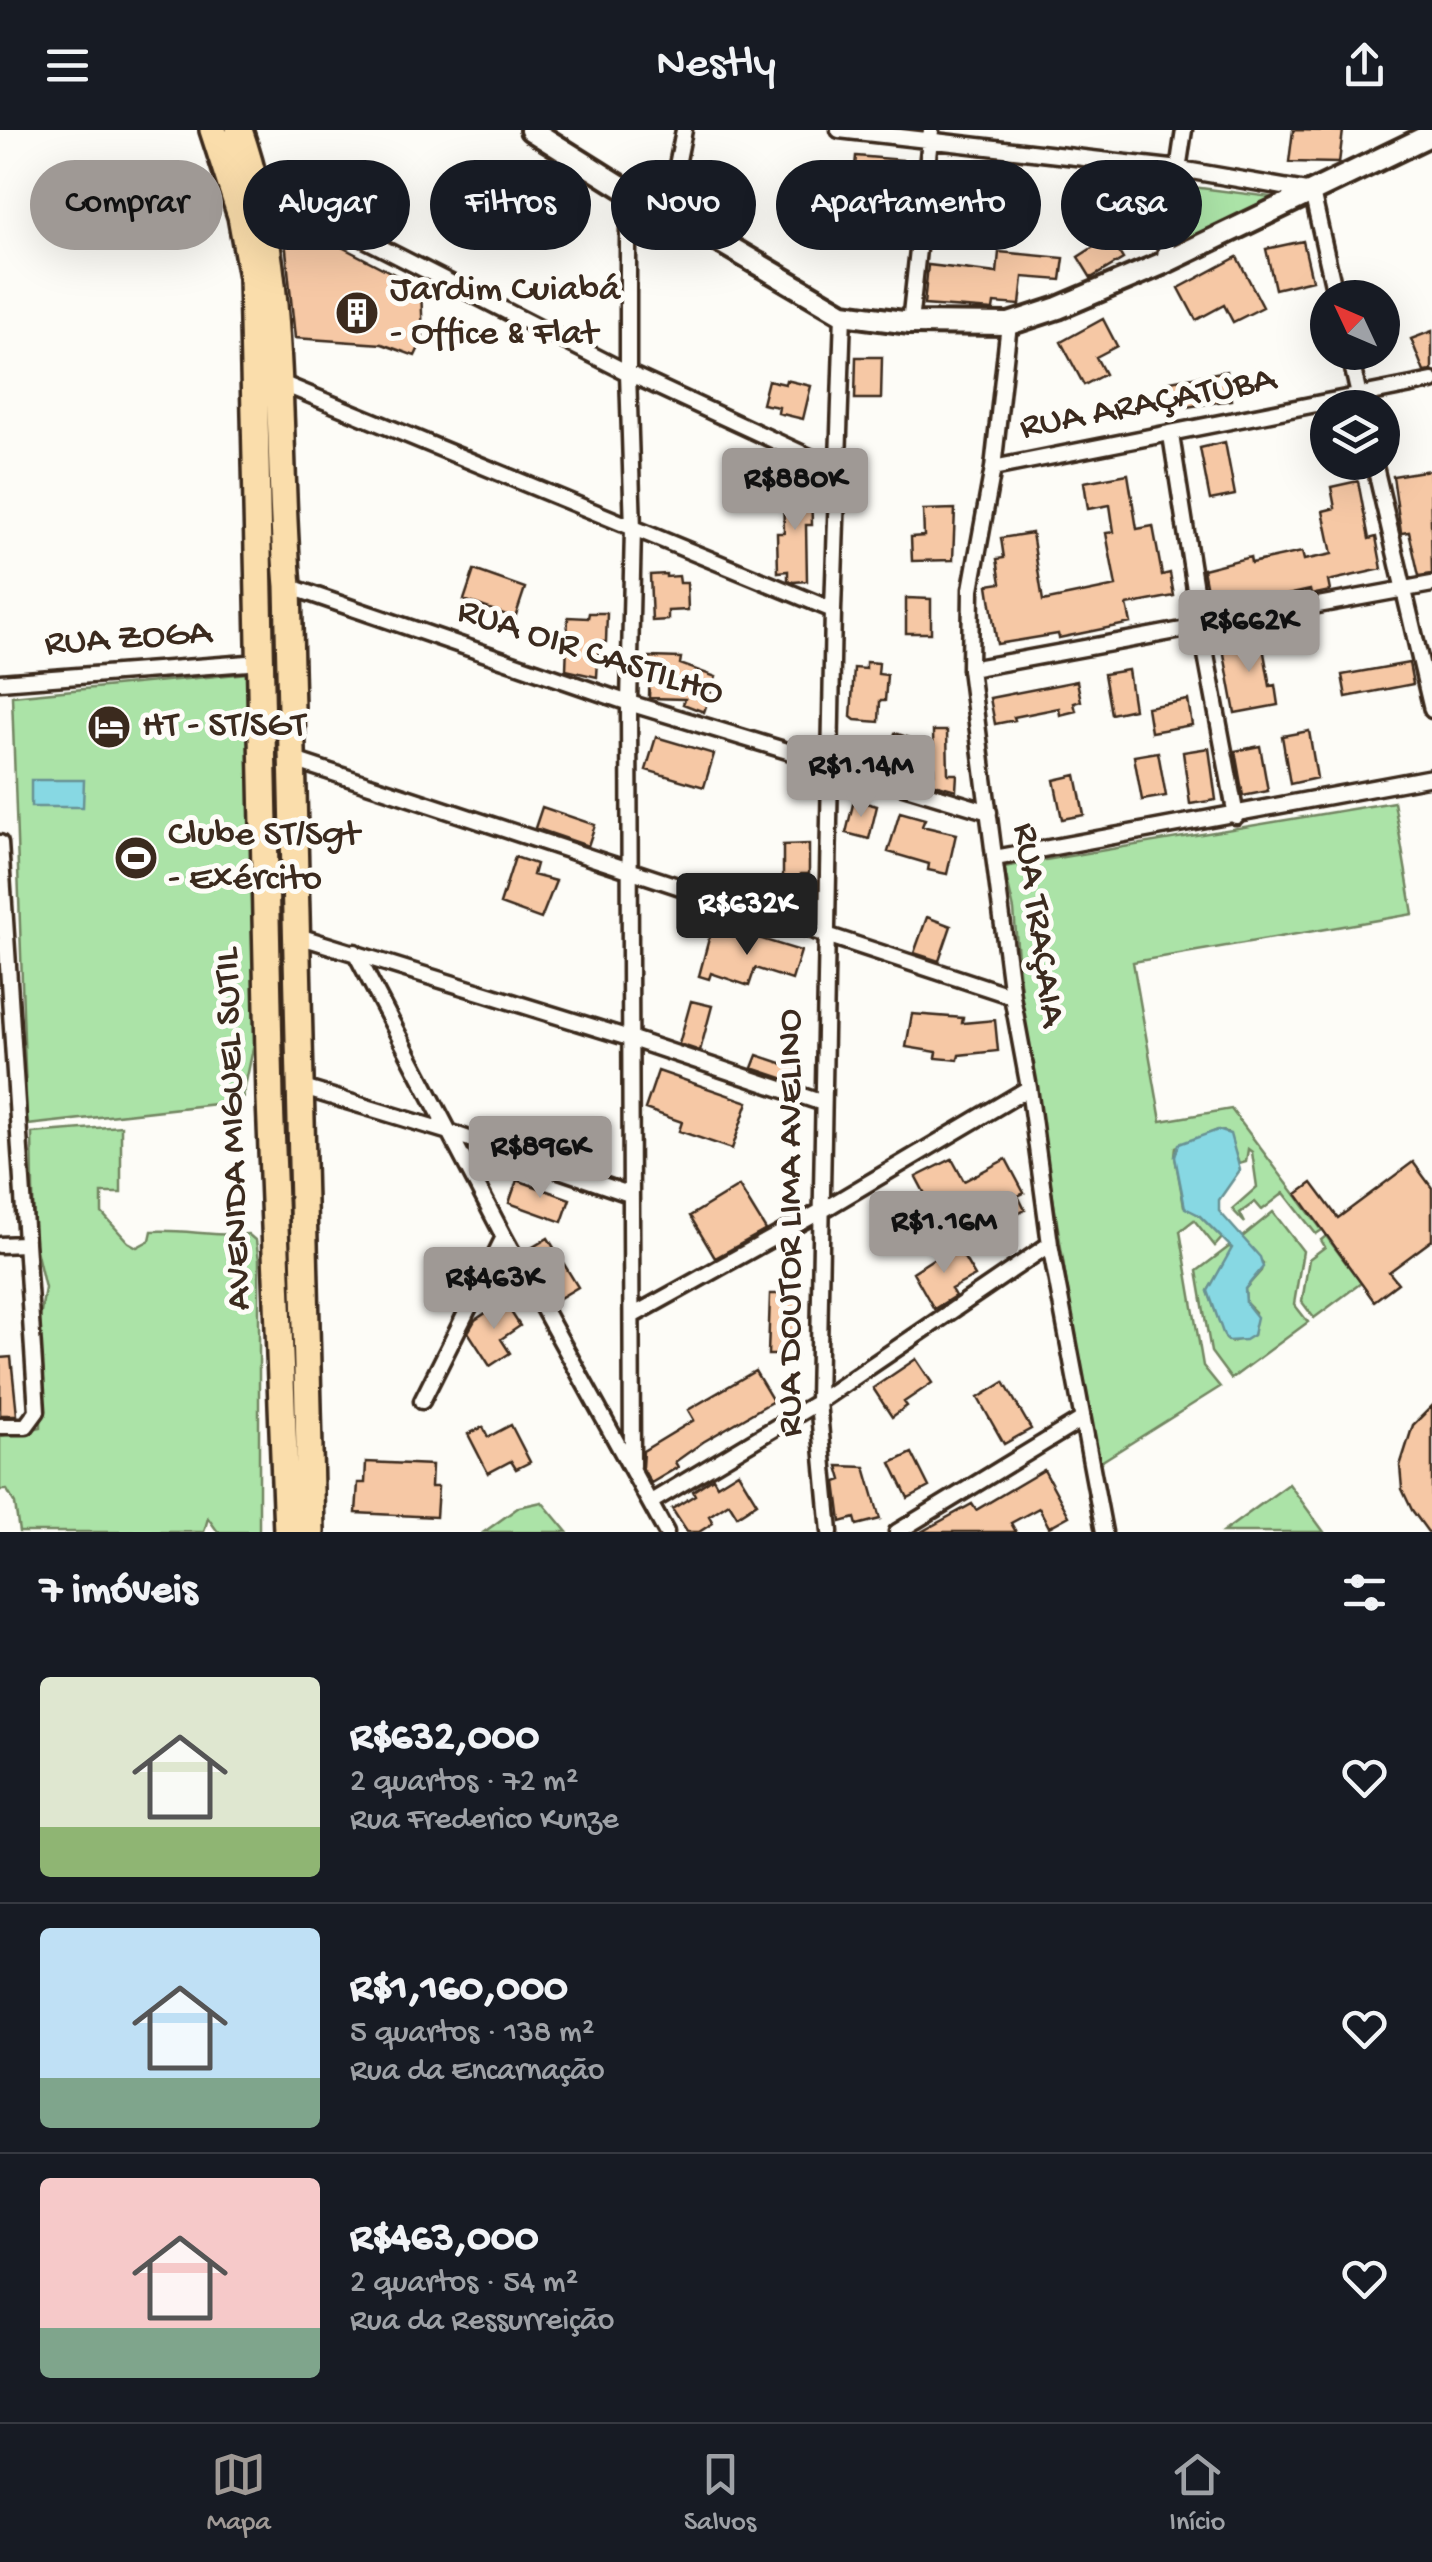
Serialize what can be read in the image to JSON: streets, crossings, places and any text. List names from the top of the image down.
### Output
{
  "streets": {
    "highway": ["AVENIDA MIGUEL SUTIL"],
    "street": [
      "RUA ARAÇATUBA",
      "RUA ZOGA",
      "RUA OIR CASTILHO",
      "RUA TRAÇAIA",
      "RUA DOUTOR LIMA AVELINO"
    ]
  },
  "crossings": [
    ["RUA ARAÇATUBA", "RUA TRAÇAIA"],
    ["RUA ZOGA", "AVENIDA MIGUEL SUTIL"],
    ["RUA OIR CASTILHO", "RUA TRAÇAIA"],
    ["RUA OIR CASTILHO", "AVENIDA MIGUEL SUTIL"],
    ["RUA OIR CASTILHO", "RUA DOUTOR LIMA AVELINO"]
  ],
  "places": {
    "building": ["Jardim Cuiabá - Office & Flat"],
    "hotel": ["HT - ST/SGT"],
    "sports": ["Clube ST/Sgt - Exército"]
  },
  "north": "top left",
  "page": {
    "header": "Nestly",
    "chip": [
      "Comprar",
      "Alugar",
      "Filtros",
      "Novo",
      "Apartamento",
      "Casa"
    ],
    "price": [
      "R$880K",
      "R$662K",
      "R$1.14M",
      "R$632K",
      "R$896K",
      "R$1.16M",
      "R$463K"
    ],
    "heading": "7 imóveis",
    "list": [
      {
        "name": "R$632,000",
        "note": "2 quartos · 72 m² · Rua Frederico Kunze"
      },
      {
        "name": "R$1,160,000",
        "note": "5 quartos · 138 m² · Rua da Encarnação"
      },
      {
        "name": "R$463,000",
        "note": "2 quartos · 54 m² · Rua da Ressurreição"
      }
    ],
    "tabs": ["Mapa", "Salvos", "Início"]
  }
}
